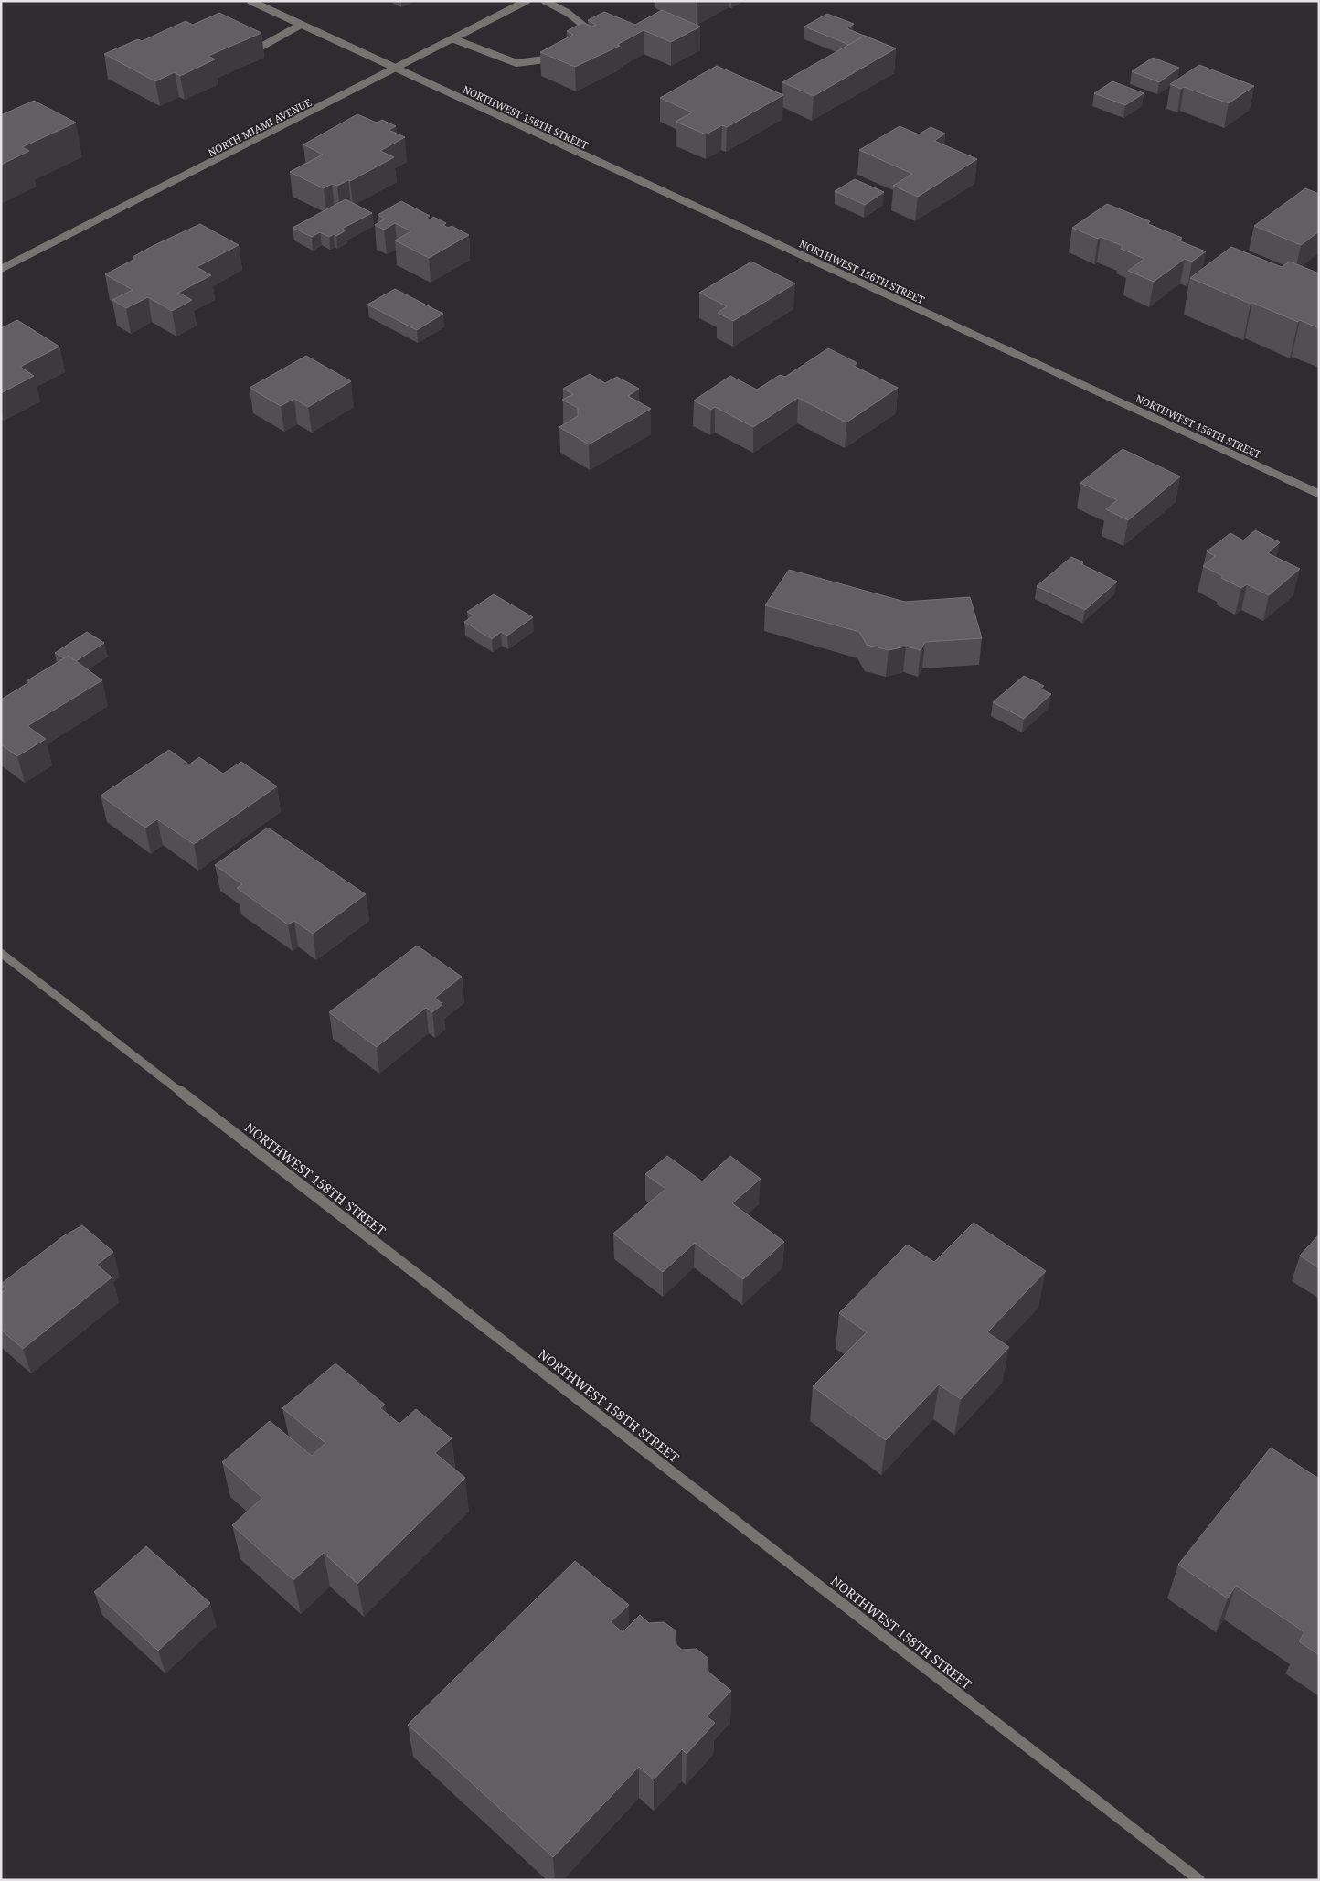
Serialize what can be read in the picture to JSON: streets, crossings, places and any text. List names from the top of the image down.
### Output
{
  "streets": {
    "street": ["NORTHWEST 156TH STREET", "NORTH MIAMI AVENUE", "NORTHWEST 158TH STREET"]
  },
  "crossings": [
    ["NORTHWEST 156TH STREET", "NORTH MIAMI AVENUE"]
  ]
}
